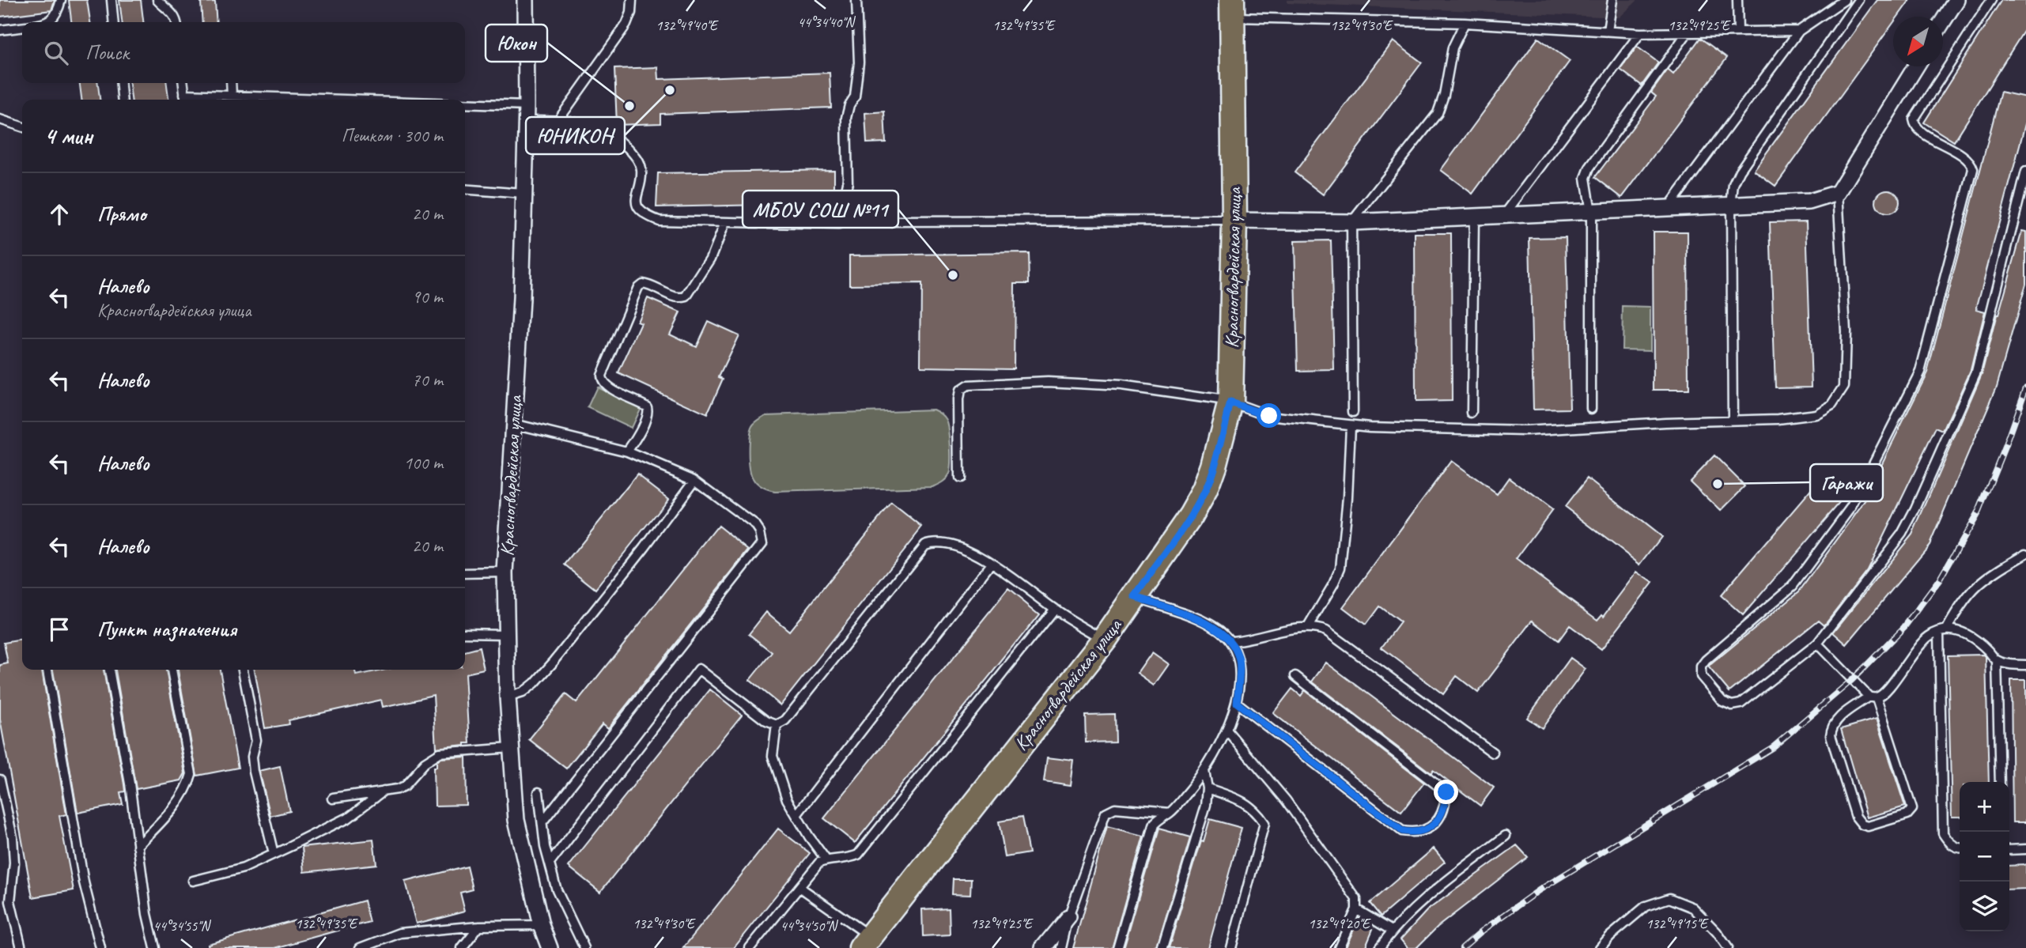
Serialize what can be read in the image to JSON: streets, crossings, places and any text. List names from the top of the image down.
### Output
{
  "streets": {
    "main road": ["Красногвардейская улица"]
  },
  "places": [
    "ЮНИКОН",
    "Юкон",
    "МБОУ СОШ №11",
    "Гаражи"
  ],
  "north": "bottom left",
  "page": {
    "search": "Поиск",
    "heading": ["4 мин", "Пешком · 300 m"],
    "list": [
      ["Прямо", "20 m"],
      ["Налево", "Красногвардейская улица", "90 m"],
      ["Налево", "70 m"],
      ["Налево", "100 m"],
      ["Налево", "20 m"],
      "Пункт назначения"
    ],
    "map_buttons": ["+", "−"]
  },
  "coordinates": [
    "44°34'40\"N",
    "132°49'40\"E",
    "132°49'35\"E",
    "132°49'30\"E",
    "132°49'25\"E",
    "132°49'20\"E",
    "132°49'15\"E",
    "44°34'55\"N",
    "44°34'50\"N"
  ]
}
